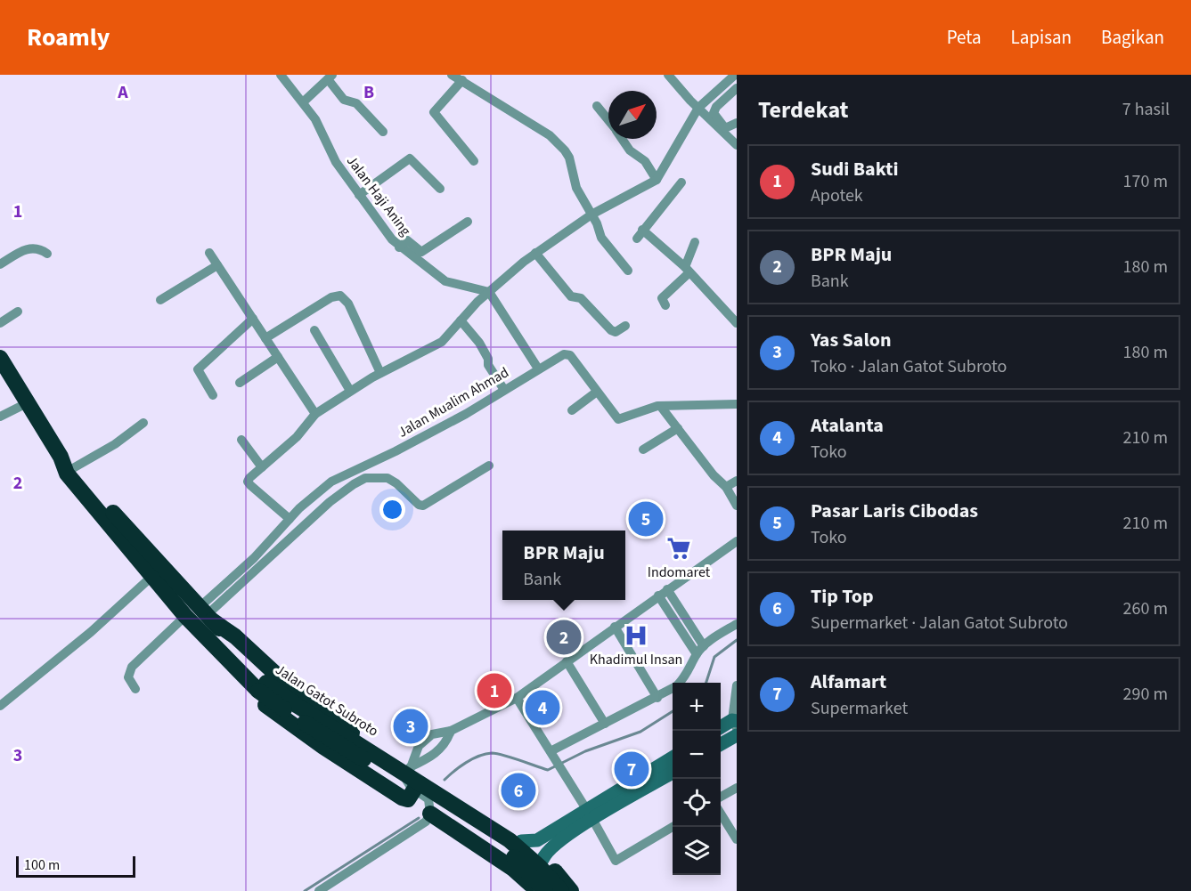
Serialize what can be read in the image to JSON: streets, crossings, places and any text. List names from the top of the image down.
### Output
{
  "streets": {
    "highway": ["Jalan Gatot Subroto"],
    "street": ["Jalan Haji Aning", "Jalan Mualim Ahmad"]
  },
  "crossings": [
    ["Jalan Mualim Ahmad", "Jalan Gatot Subroto"]
  ],
  "places": {
    "supermarket": ["Indomaret"],
    "hospital": ["Khadimul Insan"]
  },
  "scale_bar": "100 m",
  "north": "top right",
  "page": {
    "header": "Roamly",
    "nav": ["Peta", "Lapisan", "Bagikan"],
    "heading": ["Terdekat", "7 hasil"],
    "list": [
      {
        "mark": "1",
        "name": "Sudi Bakti",
        "note": "Apotek",
        "value": "170 m"
      },
      {
        "mark": "2",
        "name": "BPR Maju",
        "note": "Bank",
        "value": "180 m"
      },
      {
        "mark": "3",
        "name": "Yas Salon",
        "note": "Toko · Jalan Gatot Subroto",
        "value": "180 m"
      },
      {
        "mark": "4",
        "name": "Atalanta",
        "note": "Toko",
        "value": "210 m"
      },
      {
        "mark": "5",
        "name": "Pasar Laris Cibodas",
        "note": "Toko",
        "value": "210 m"
      },
      {
        "mark": "6",
        "name": "Tip Top",
        "note": "Supermarket · Jalan Gatot Subroto",
        "value": "260 m"
      },
      {
        "mark": "7",
        "name": "Alfamart",
        "note": "Supermarket",
        "value": "290 m"
      }
    ],
    "pins": [
      "5",
      "2",
      "1",
      "4",
      "3",
      "7",
      "6"
    ],
    "popup": ["BPR Maju", "Bank"],
    "map_buttons": ["+", "−"],
    "scale": "100 m"
  },
  "grid": {
    "columns": ["A", "B"],
    "rows": ["1", "2", "3"]
  }
}
